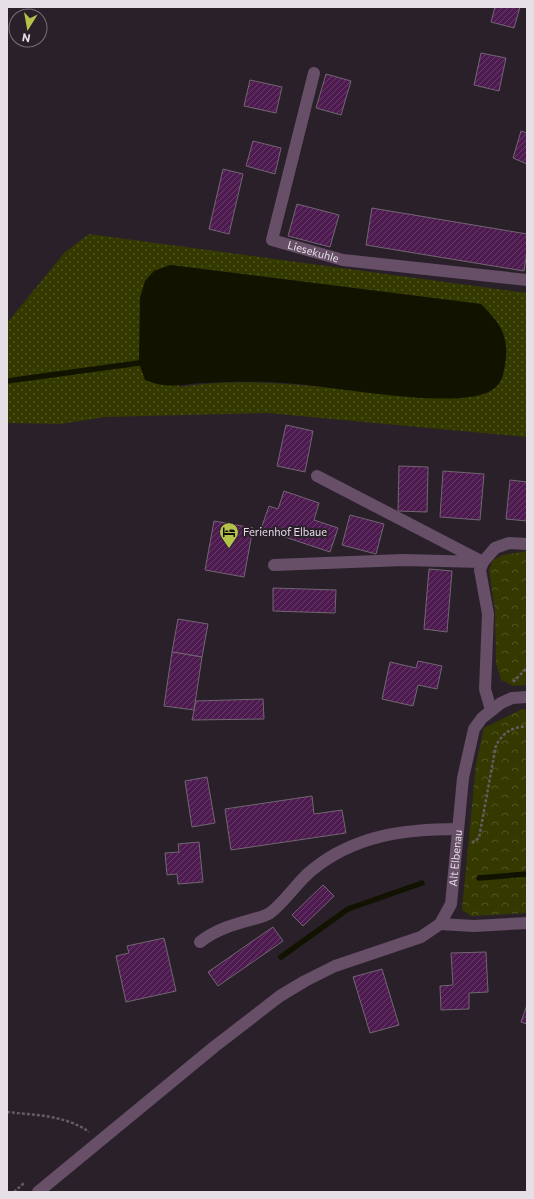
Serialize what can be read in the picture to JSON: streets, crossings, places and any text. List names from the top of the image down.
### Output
{
  "streets": {
    "street": ["Liesekuhle", "Alt Elbenau"]
  },
  "places": {
    "hotel": ["Ferienhof Elbaue"]
  },
  "north": "bottom"
}
